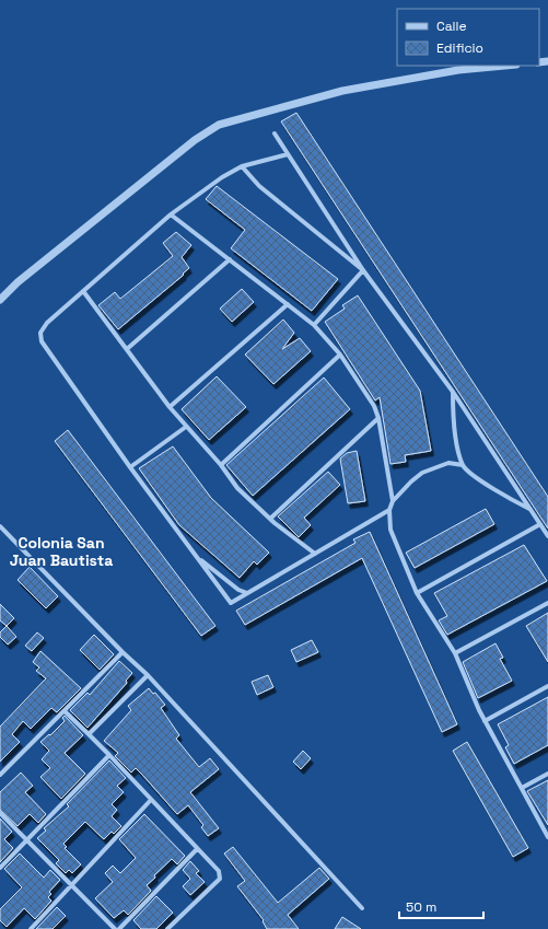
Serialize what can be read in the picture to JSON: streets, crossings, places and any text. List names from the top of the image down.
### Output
{
  "districts": ["Colonia San Juan Bautista"],
  "legend": ["Calle", "Edificio"],
  "scale_bar": "50 m"
}
